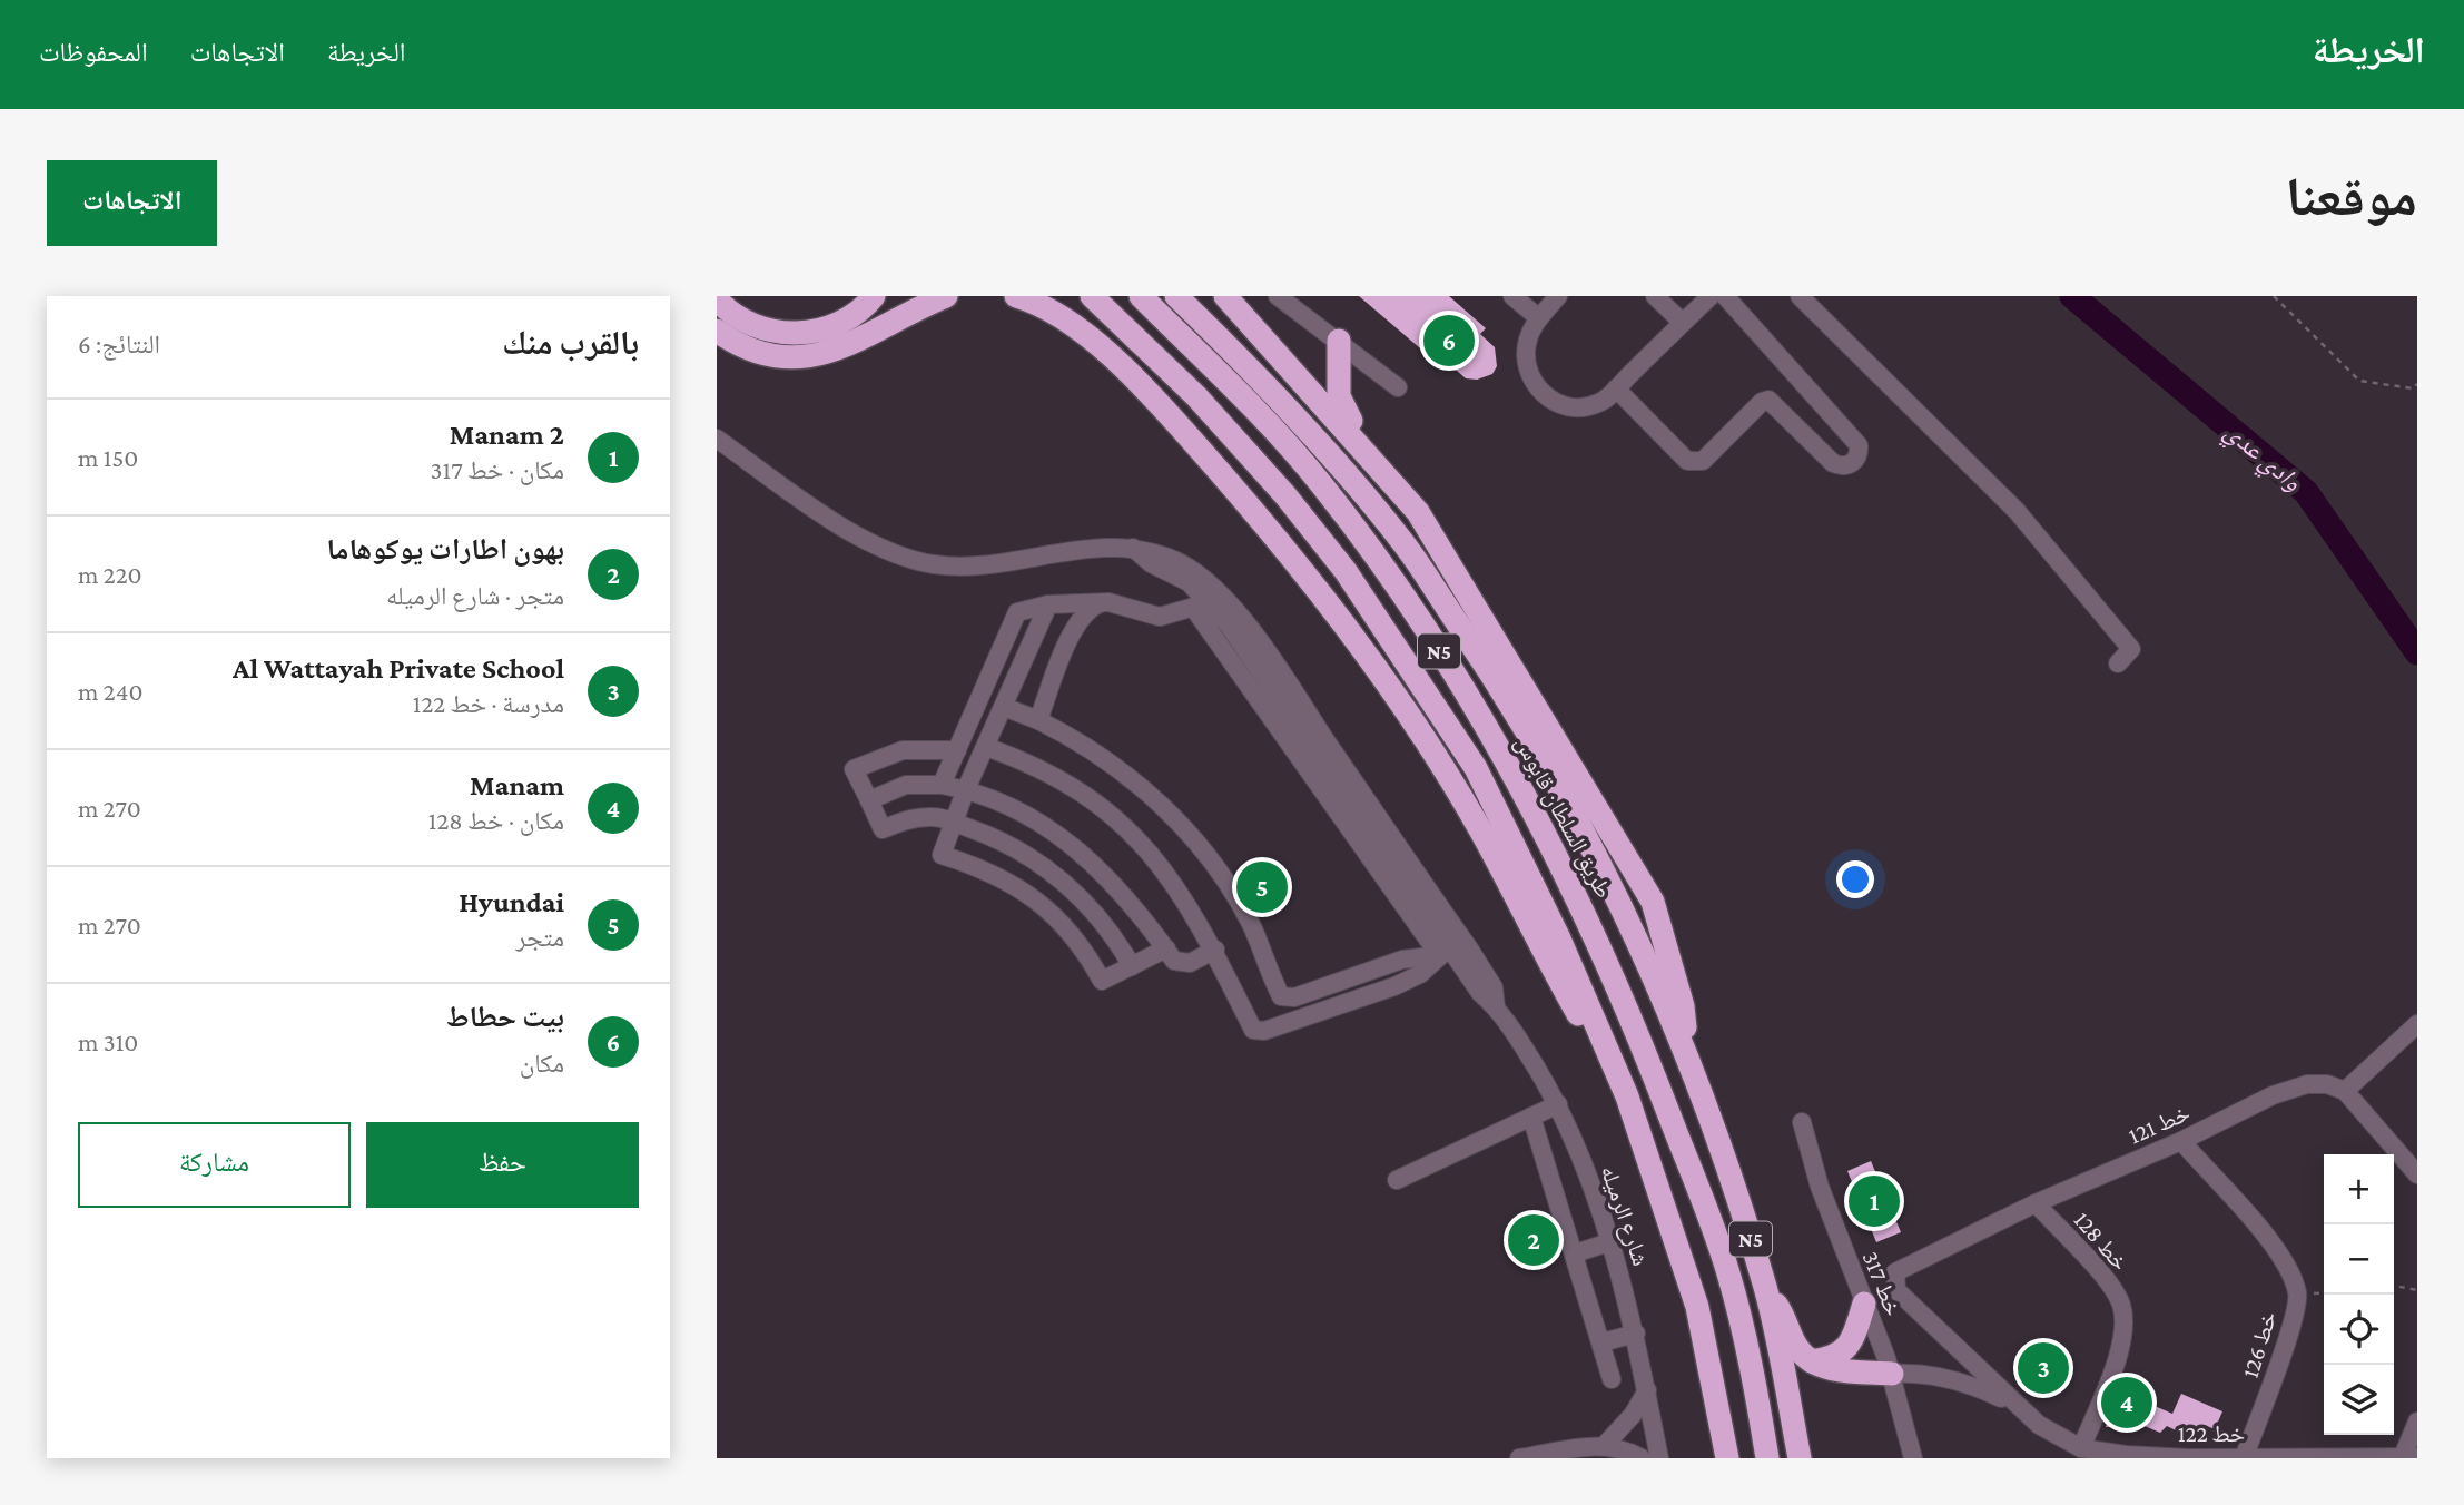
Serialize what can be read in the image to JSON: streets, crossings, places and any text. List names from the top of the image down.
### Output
{
  "streets": {
    "highway": ["N5", "طريق السلطان قابوس"],
    "street": [
      "خط 121",
      "شارع الرميله",
      "خط 128",
      "خط 317",
      "خط 126",
      "خط 122"
    ]
  },
  "crossings": [
    ["خط 121", "خط 128"],
    ["خط 121", "خط 126"],
    ["خط 121", "خط 122"],
    ["خط 128", "خط 122"],
    ["خط 126", "خط 122"]
  ],
  "water": ["وادي عدي"],
  "page": {
    "header": "الخريطة",
    "nav": ["الخريطة", "الاتجاهات", "المحفوظات"],
    "title": "موقعنا",
    "buttons": [
      "الاتجاهات",
      ["حفظ", "مشاركة"]
    ],
    "heading": ["بالقرب منك", "النتائج: 6"],
    "pins": [
      "6",
      "5",
      "1",
      "2",
      "3",
      "4"
    ],
    "list": [
      {
        "mark": "1",
        "name": "Manam 2",
        "note": "مكان · خط 317",
        "value": "150 m"
      },
      {
        "mark": "2",
        "name": "بهون اطارات يوكوهاما",
        "note": "متجر · شارع الرميله",
        "value": "220 m"
      },
      {
        "mark": "3",
        "name": "Al Wattayah Private School",
        "note": "مدرسة · خط 122",
        "value": "240 m"
      },
      {
        "mark": "4",
        "name": "Manam",
        "note": "مكان · خط 128",
        "value": "270 m"
      },
      {
        "mark": "5",
        "name": "Hyundai",
        "note": "متجر",
        "value": "270 m"
      },
      {
        "mark": "6",
        "name": "بيت حطاط",
        "note": "مكان",
        "value": "310 m"
      }
    ],
    "map_buttons": ["+", "−"]
  }
}
